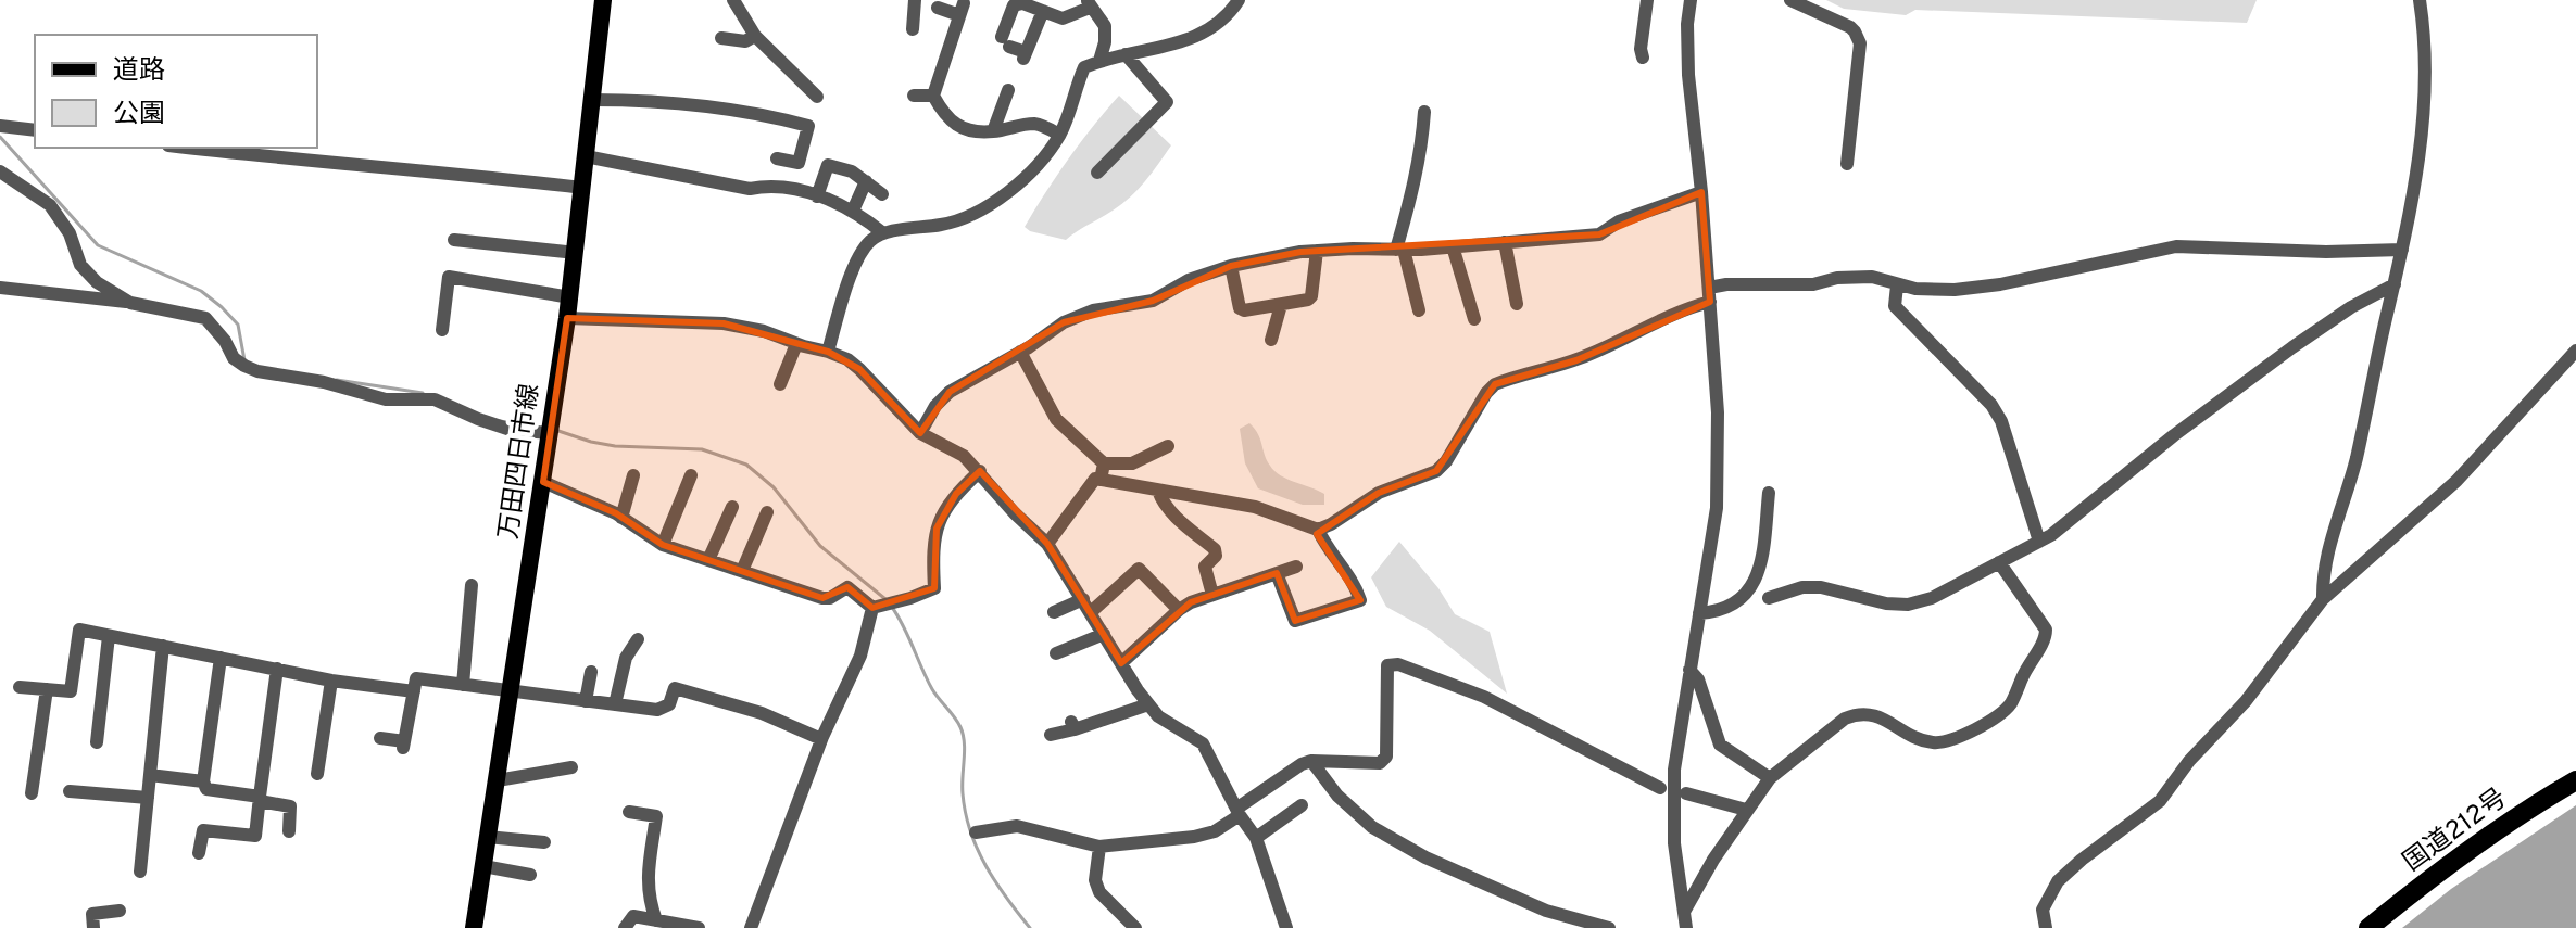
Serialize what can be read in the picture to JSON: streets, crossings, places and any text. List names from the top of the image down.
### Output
{
  "streets": {
    "highway": ["国道212号"],
    "main road": ["万田四日市線"]
  },
  "legend": ["道路", "公園"]
}
